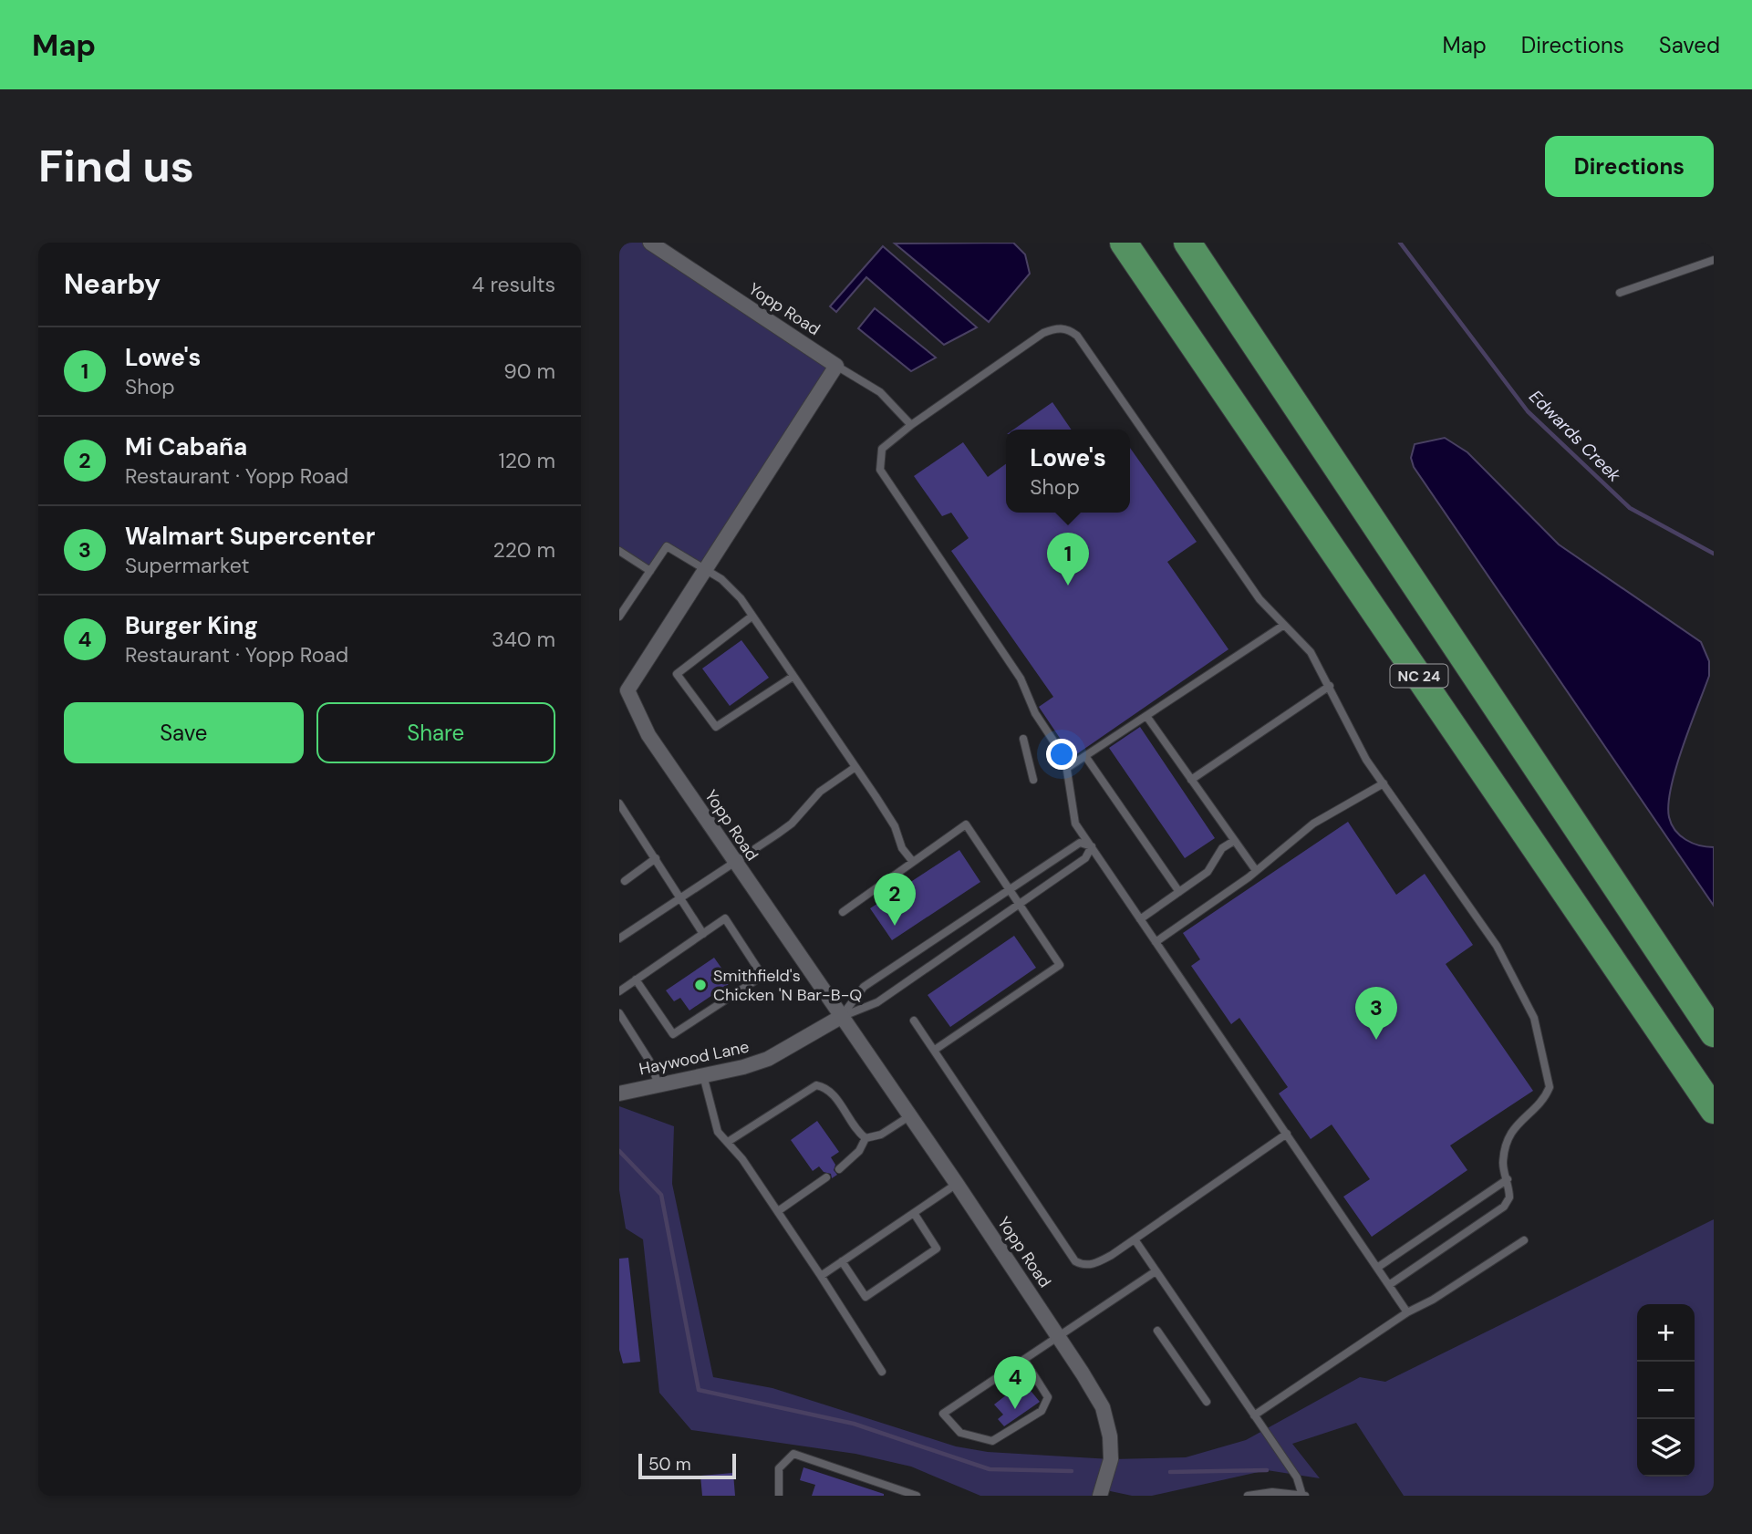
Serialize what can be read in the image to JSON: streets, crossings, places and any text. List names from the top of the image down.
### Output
{
  "streets": {
    "highway": ["NC 24"],
    "street": ["Yopp Road", "Haywood Lane"]
  },
  "crossings": [
    ["Yopp Road", "Haywood Lane"]
  ],
  "water": ["Edwards Creek"],
  "places": ["Smithfield's Chicken 'N Bar-B-Q"],
  "scale_bar": "50 m",
  "page": {
    "header": "Map",
    "nav": ["Map", "Directions", "Saved"],
    "buttons": [
      "Directions",
      ["Save", "Share"]
    ],
    "title": "Find us",
    "heading": ["Nearby", "4 results"],
    "list": [
      {
        "mark": "1",
        "name": "Lowe's",
        "note": "Shop",
        "value": "90 m"
      },
      {
        "mark": "2",
        "name": "Mi Cabaña",
        "note": "Restaurant · Yopp Road",
        "value": "120 m"
      },
      {
        "mark": "3",
        "name": "Walmart Supercenter",
        "note": "Supermarket",
        "value": "220 m"
      },
      {
        "mark": "4",
        "name": "Burger King",
        "note": "Restaurant · Yopp Road",
        "value": "340 m"
      }
    ],
    "popup": ["Lowe's", "Shop"],
    "pins": [
      "1",
      "2",
      "3",
      "4"
    ],
    "map_buttons": ["+", "−"],
    "scale": "50 m"
  }
}
